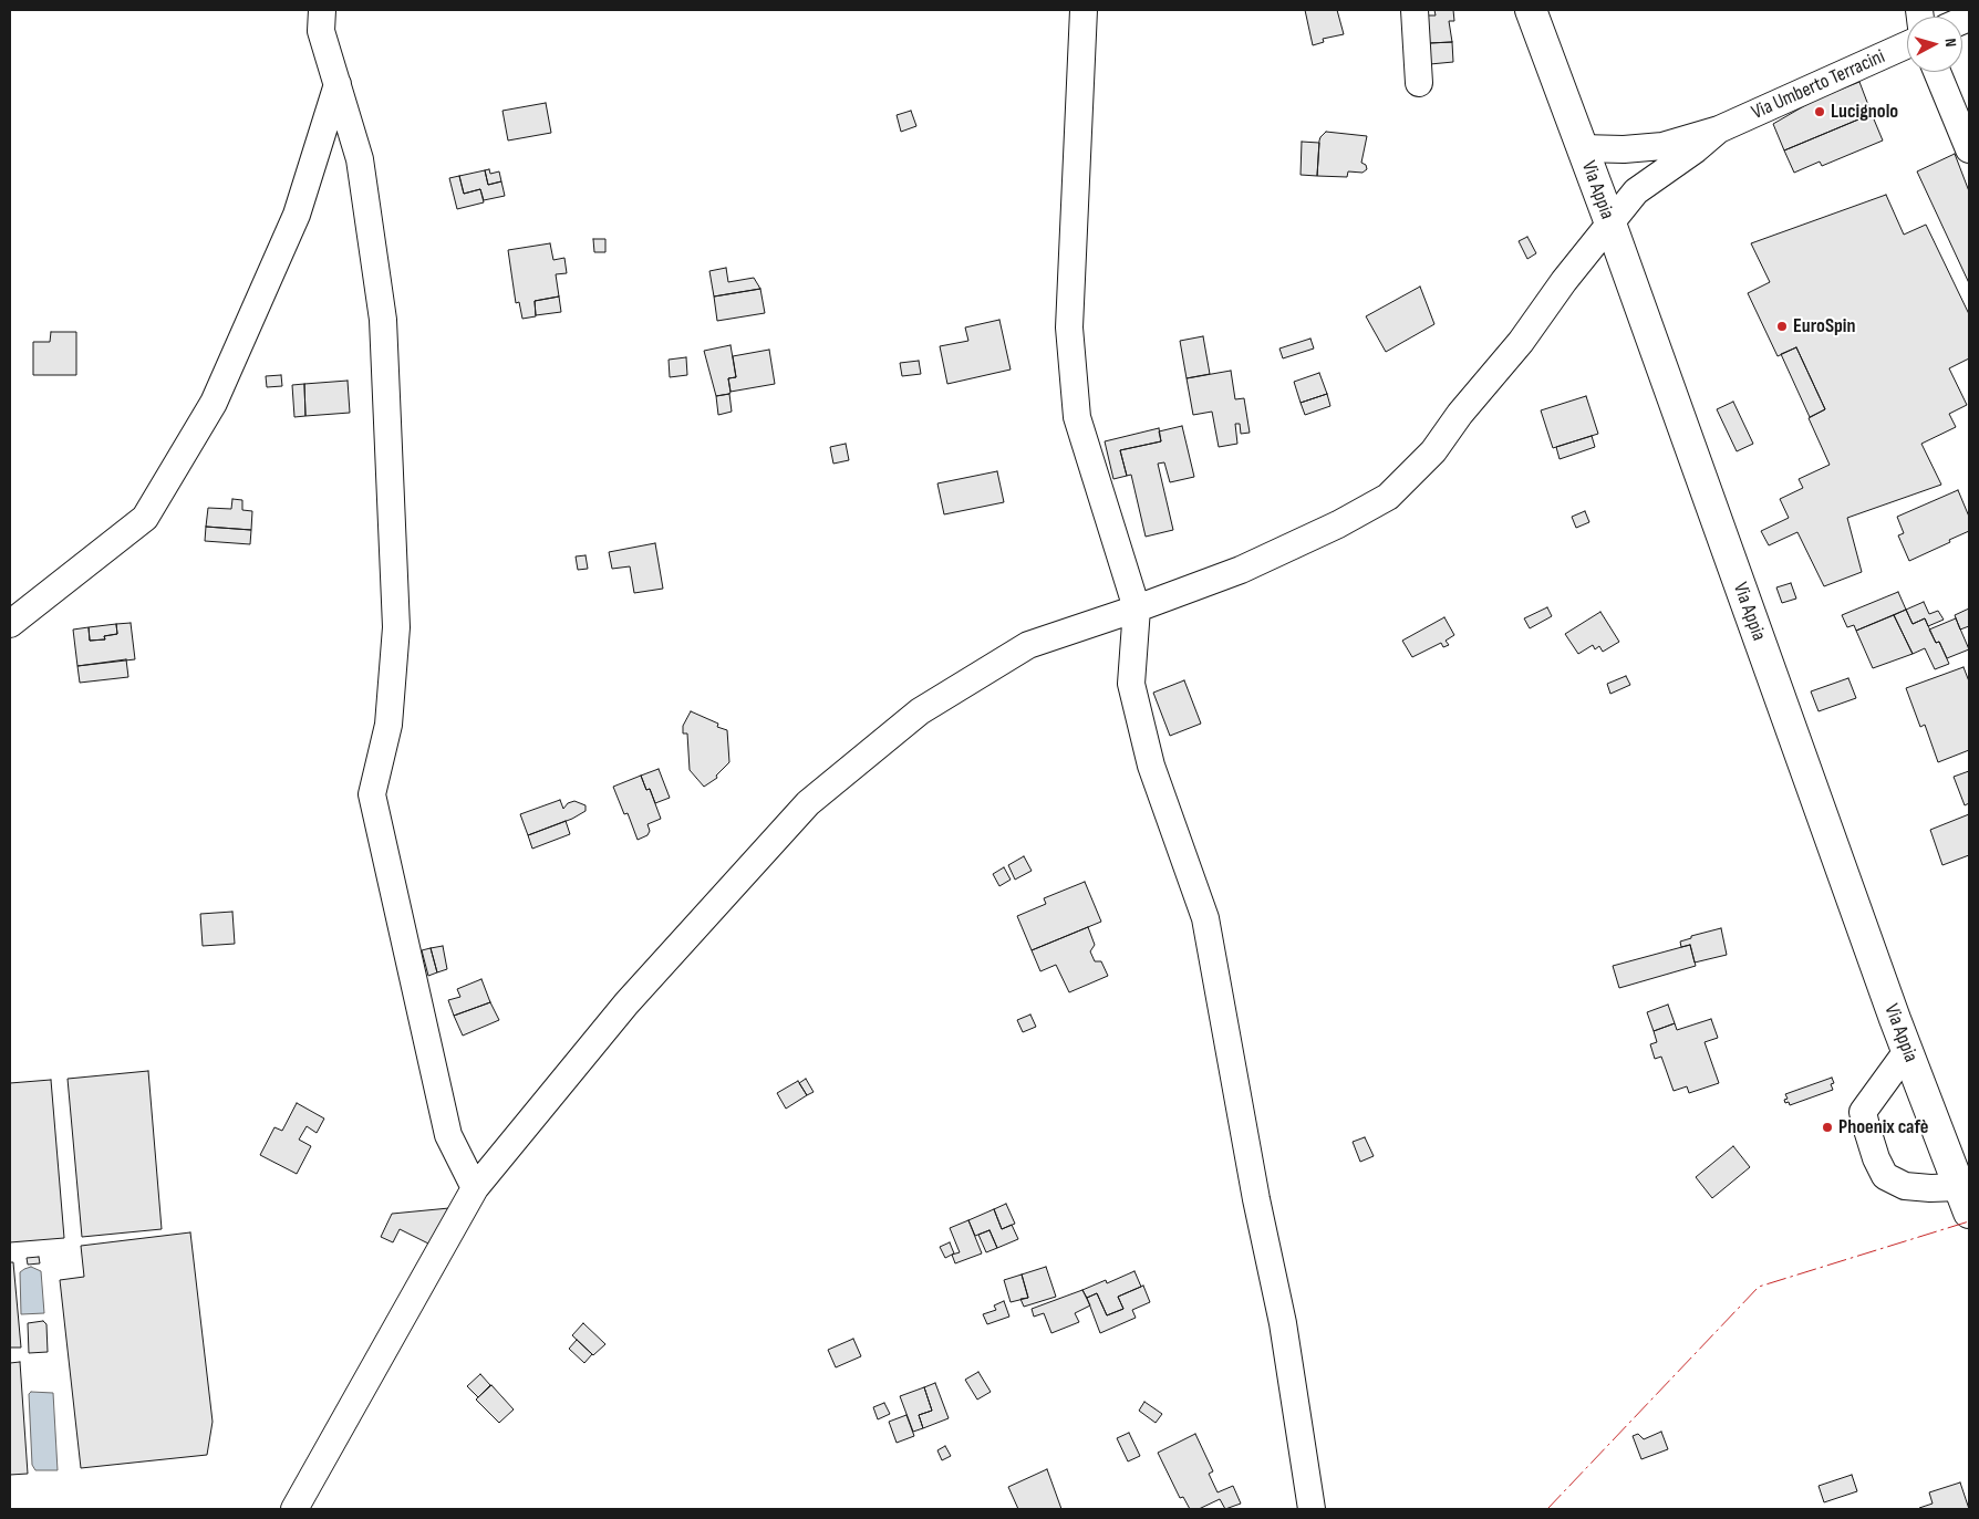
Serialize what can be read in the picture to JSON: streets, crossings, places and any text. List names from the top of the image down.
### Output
{
  "streets": {
    "main road": ["Via Appia"],
    "street": ["Via Umberto Terracini"]
  },
  "places": ["Lucignolo", "EuroSpin", "Phoenix cafè"],
  "north": "right"
}
